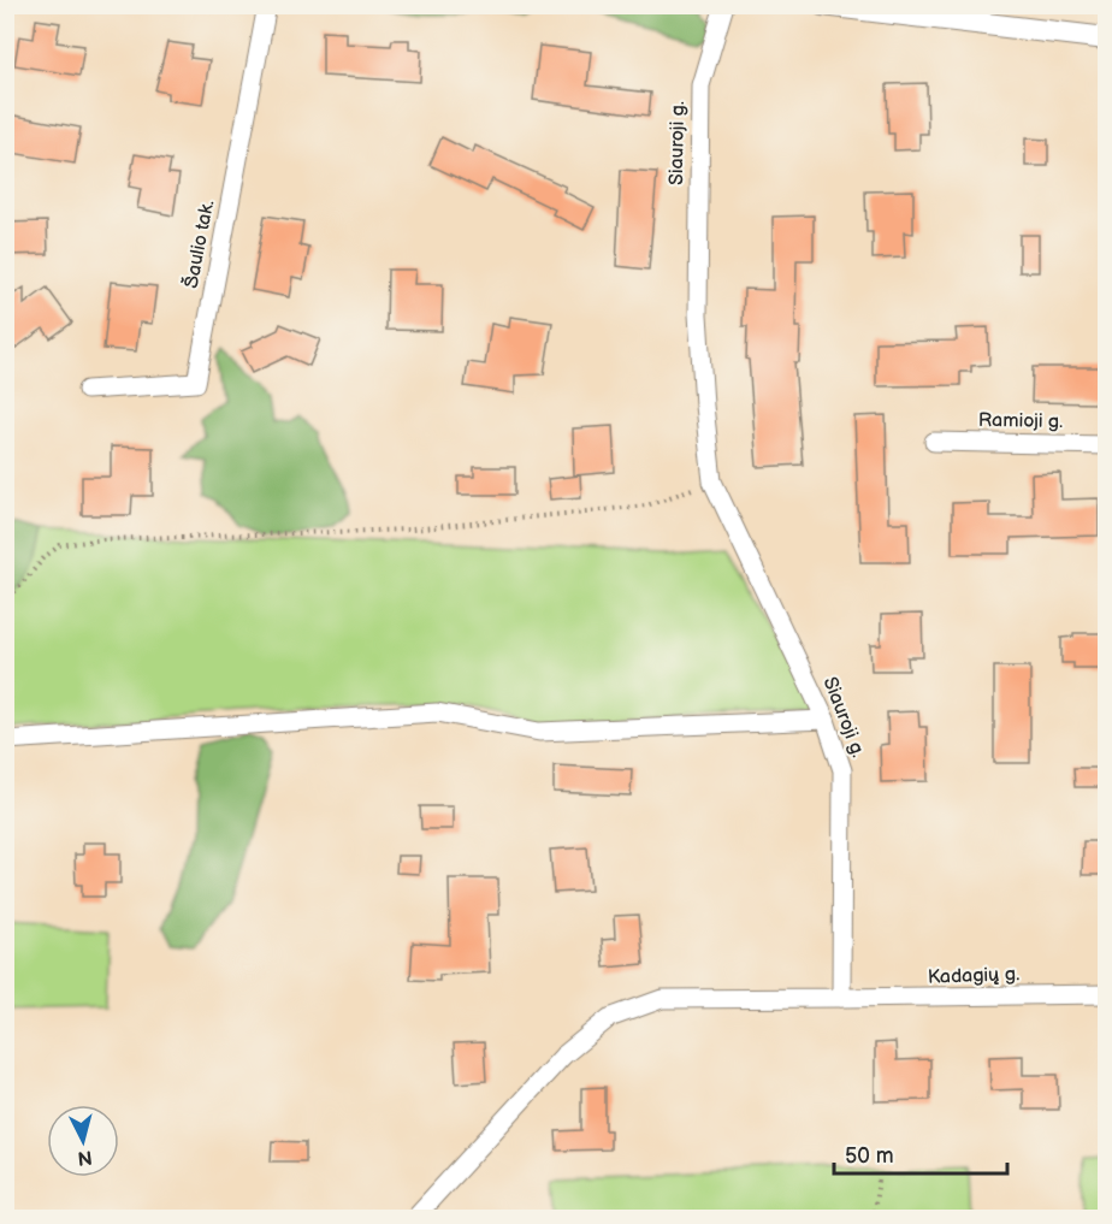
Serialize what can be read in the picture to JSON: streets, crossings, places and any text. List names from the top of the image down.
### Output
{
  "streets": {
    "street": [
      "Siauroji g.",
      "Šaulio tak.",
      "Ramioji g.",
      "Kadagių g."
    ]
  },
  "crossings": [
    ["Siauroji g.", "Kadagių g."]
  ],
  "scale_bar": "50 m",
  "north": "bottom"
}
